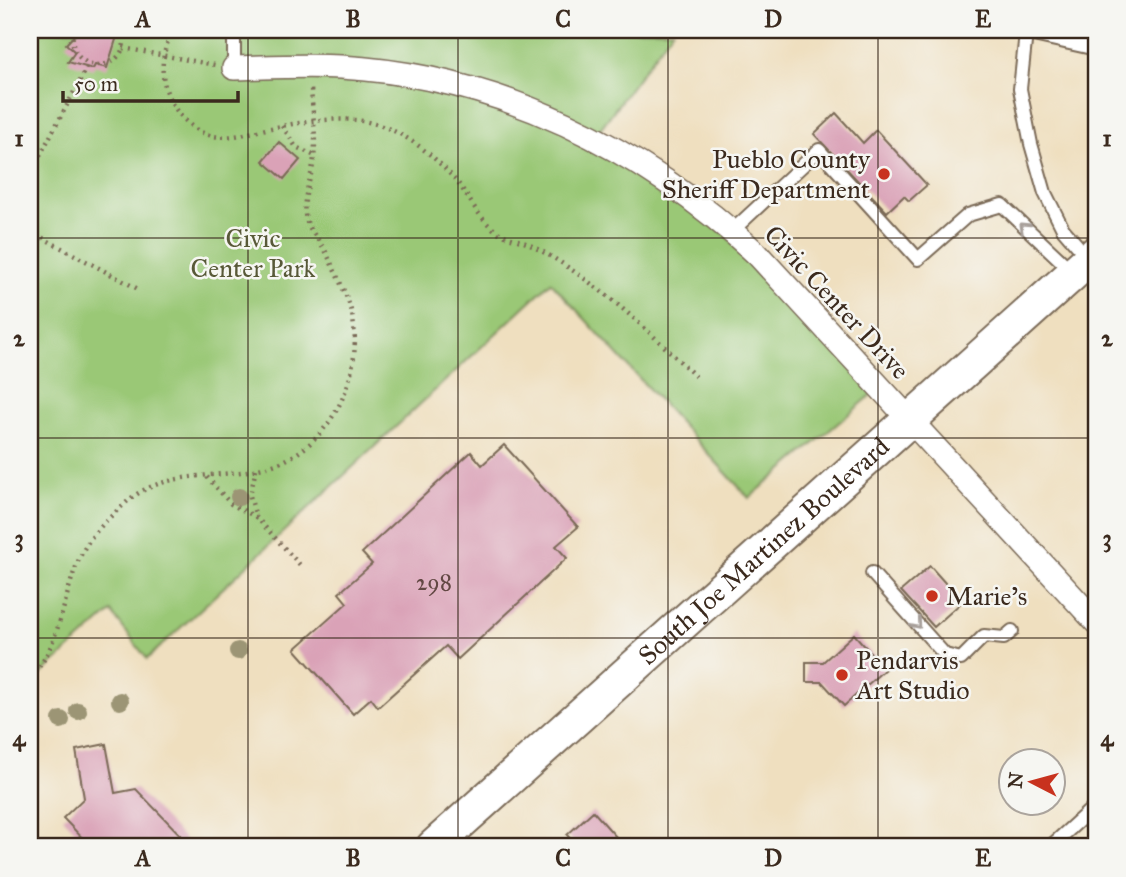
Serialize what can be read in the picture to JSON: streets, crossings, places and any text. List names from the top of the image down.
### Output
{
  "streets": {
    "main road": ["South Joe Martinez Boulevard"],
    "street": ["Civic Center Drive"]
  },
  "crossings": [
    ["Civic Center Drive", "South Joe Martinez Boulevard"]
  ],
  "parks": ["Civic Center Park"],
  "places": ["Pueblo County Sheriff Department", "Marie's", "Pendarvis Art Studio"],
  "house_numbers": ["298"],
  "scale_bar": "50 m",
  "north": "left",
  "grid": {
    "columns": [
      "A",
      "B",
      "C",
      "D",
      "E"
    ],
    "rows": [
      "1",
      "2",
      "3",
      "4"
    ]
  }
}
